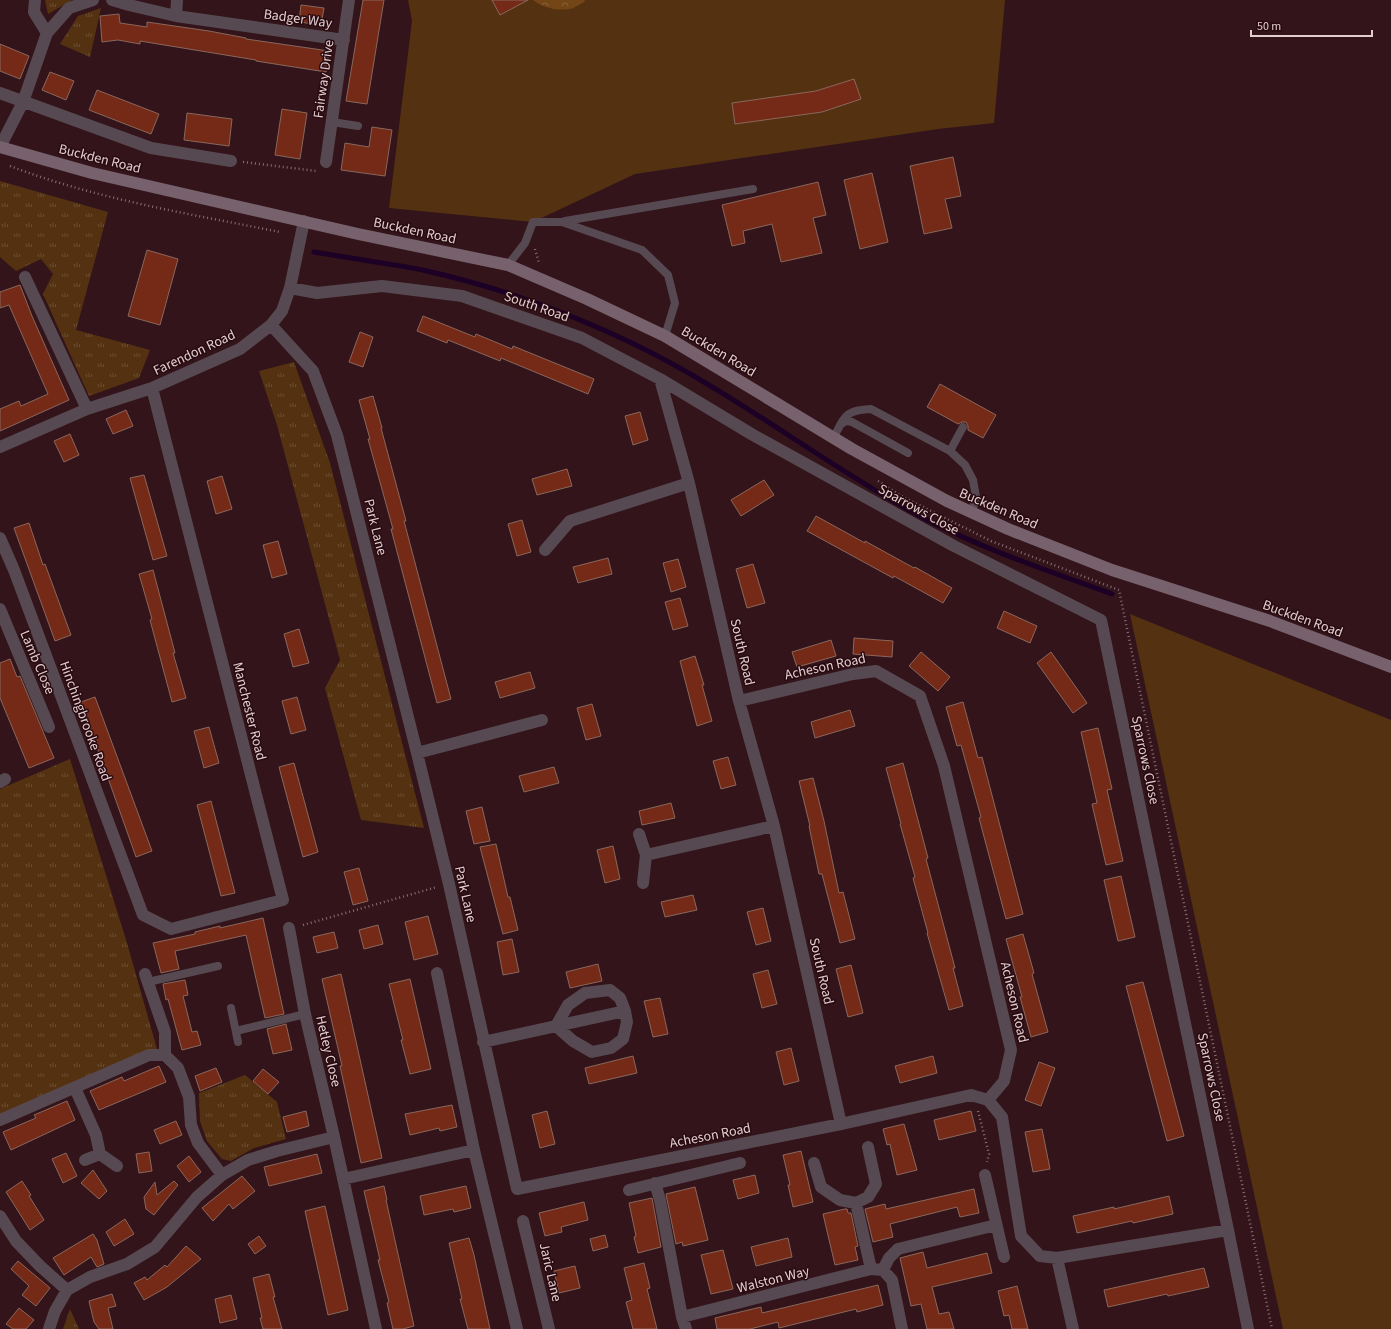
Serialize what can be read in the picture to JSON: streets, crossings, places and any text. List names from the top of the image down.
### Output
{
  "streets": {
    "main road": ["Buckden Road"],
    "street": [
      "Badger Way",
      "Fairway Drive",
      "South Road",
      "Farendon Road",
      "Sparrows Close",
      "Park Lane",
      "Lamb Close",
      "Acheson Road",
      "Manchester Road",
      "Hinchingbrooke Road",
      "Hetley Close",
      "Jaric Lane",
      "Walston Way"
    ]
  },
  "crossings": [
    ["Badger Way", "Fairway Drive"],
    ["Buckden Road", "Farendon Road"],
    ["South Road", "Farendon Road"],
    ["South Road", "Sparrows Close"],
    ["South Road", "Acheson Road"],
    ["Farendon Road", "Park Lane"],
    ["Farendon Road", "Manchester Road"],
    ["Park Lane", "Acheson Road"],
    ["Manchester Road", "Hinchingbrooke Road"]
  ],
  "scale_bar": "50 m"
}
